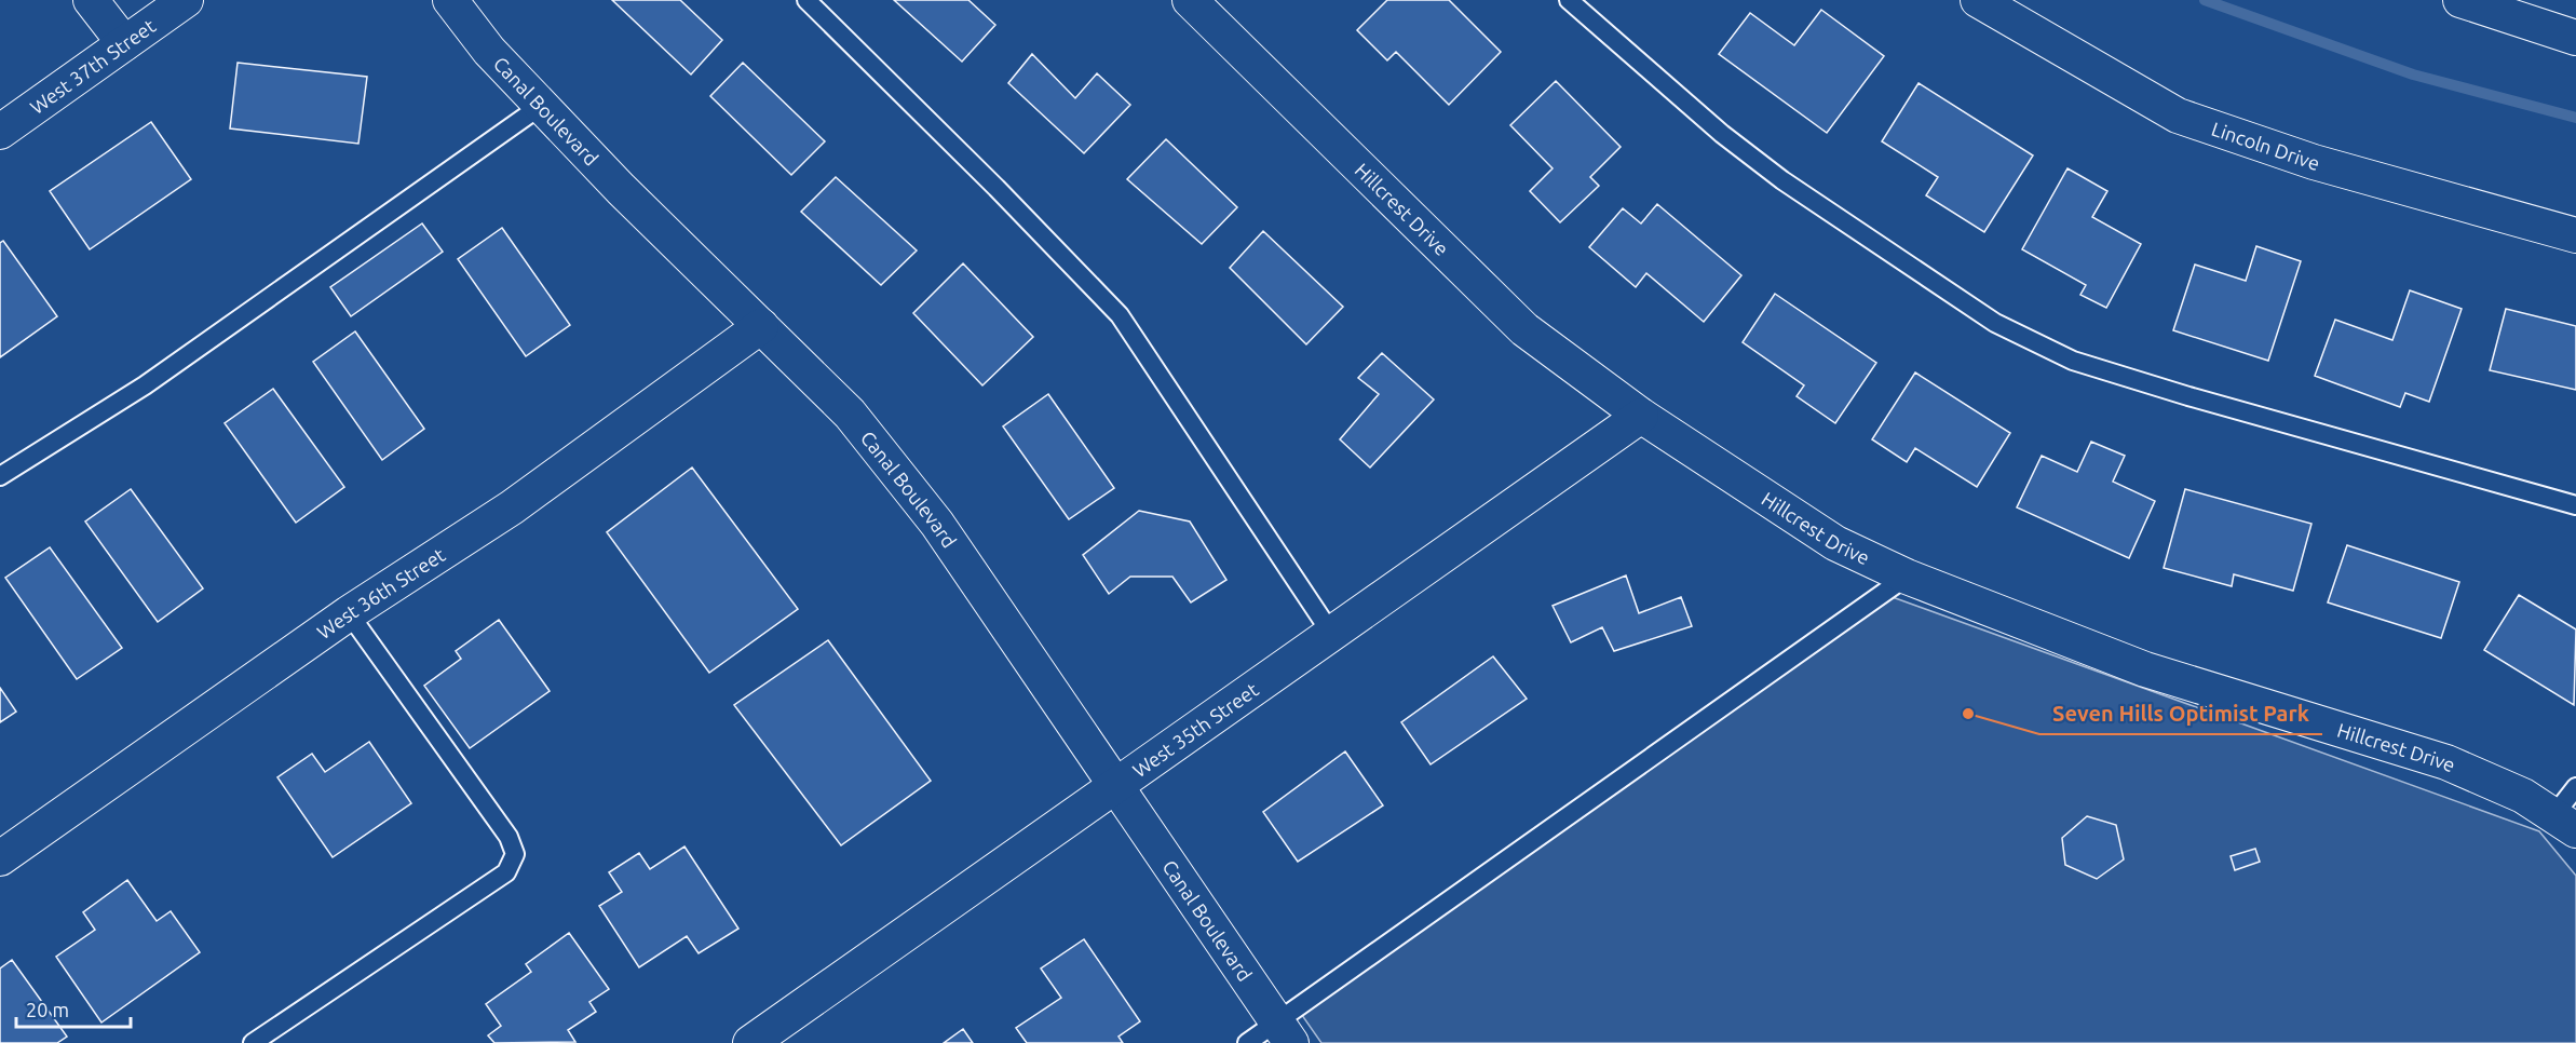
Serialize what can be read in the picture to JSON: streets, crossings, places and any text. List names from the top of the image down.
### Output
{
  "streets": {
    "street": [
      "West 37th Street",
      "Canal Boulevard",
      "Lincoln Drive",
      "Hillcrest Drive",
      "West 36th Street",
      "West 35th Street"
    ]
  },
  "crossings": [
    ["Canal Boulevard", "West 36th Street"],
    ["Canal Boulevard", "West 35th Street"],
    ["Hillcrest Drive", "West 35th Street"]
  ],
  "places": ["Seven Hills Optimist Park"],
  "scale_bar": "20 m"
}
